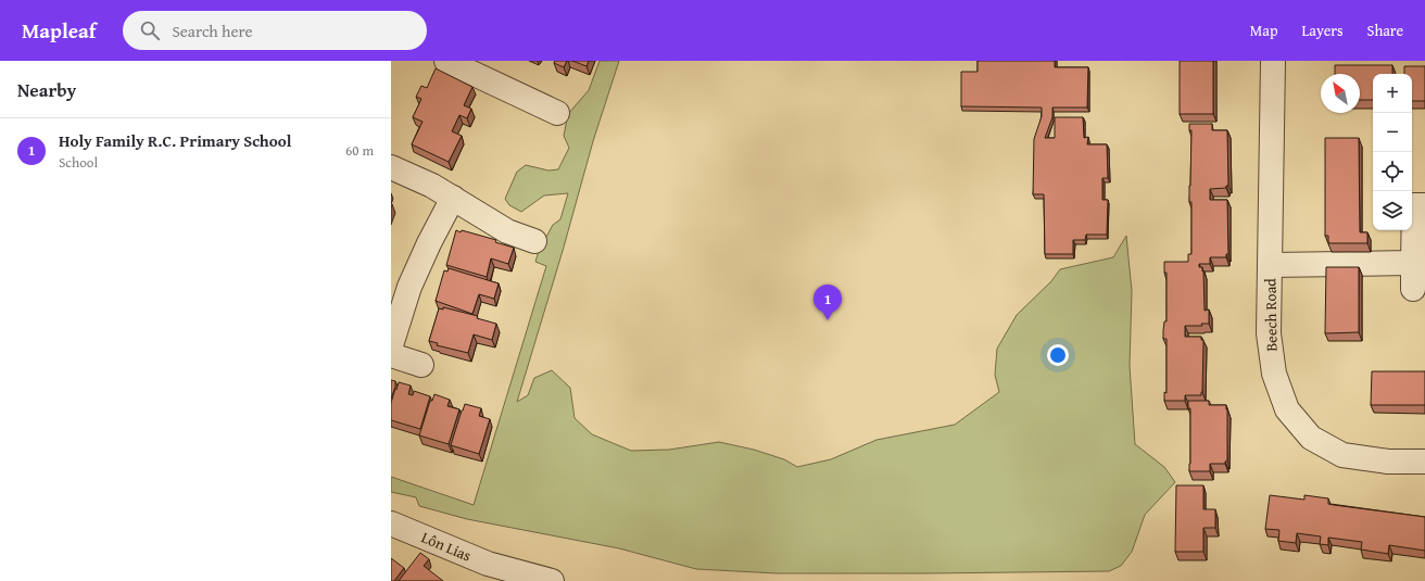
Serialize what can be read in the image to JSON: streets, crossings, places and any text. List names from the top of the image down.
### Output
{
  "streets": {
    "street": ["Beech Road", "Lôn Lias"]
  },
  "north": "top left",
  "page": {
    "header": "Mapleaf",
    "search": "Search here",
    "nav": ["Map", "Layers", "Share"],
    "heading": "Nearby",
    "map_buttons": ["+", "−"],
    "list": [
      {
        "mark": "1",
        "name": "Holy Family R.C. Primary School",
        "note": "School",
        "value": "60 m"
      }
    ],
    "pins": "1"
  }
}
